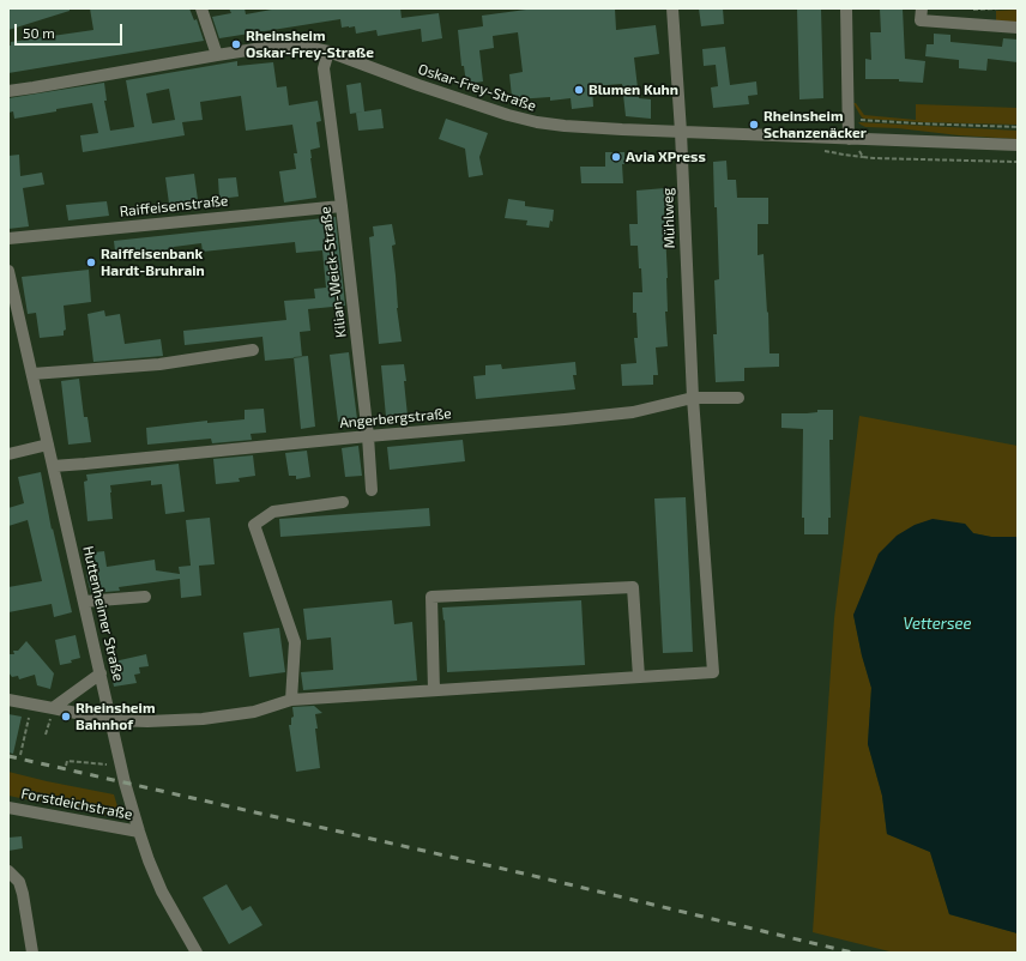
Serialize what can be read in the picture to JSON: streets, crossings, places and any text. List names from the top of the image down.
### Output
{
  "streets": {
    "street": [
      "Oskar-Frey-Straße",
      "Raiffeisenstraße",
      "Mühlweg",
      "Kilian-Weick-Straße",
      "Angerbergstraße",
      "Huttenheimer Straße",
      "Forstdeichstraße"
    ]
  },
  "crossings": [
    ["Oskar-Frey-Straße", "Mühlweg"],
    ["Oskar-Frey-Straße", "Kilian-Weick-Straße"],
    ["Raiffeisenstraße", "Kilian-Weick-Straße"],
    ["Mühlweg", "Angerbergstraße"],
    ["Kilian-Weick-Straße", "Angerbergstraße"],
    ["Angerbergstraße", "Huttenheimer Straße"],
    ["Huttenheimer Straße", "Forstdeichstraße"]
  ],
  "water": ["Vettersee"],
  "places": [
    "Rheinsheim Oskar-Frey-Straße",
    "Blumen Kuhn",
    "Rheinsheim Schanzenäcker",
    "Avia XPress",
    "Raiffeisenbank Hardt-Bruhrain",
    "Rheinsheim Bahnhof"
  ],
  "scale_bar": "50 m"
}
